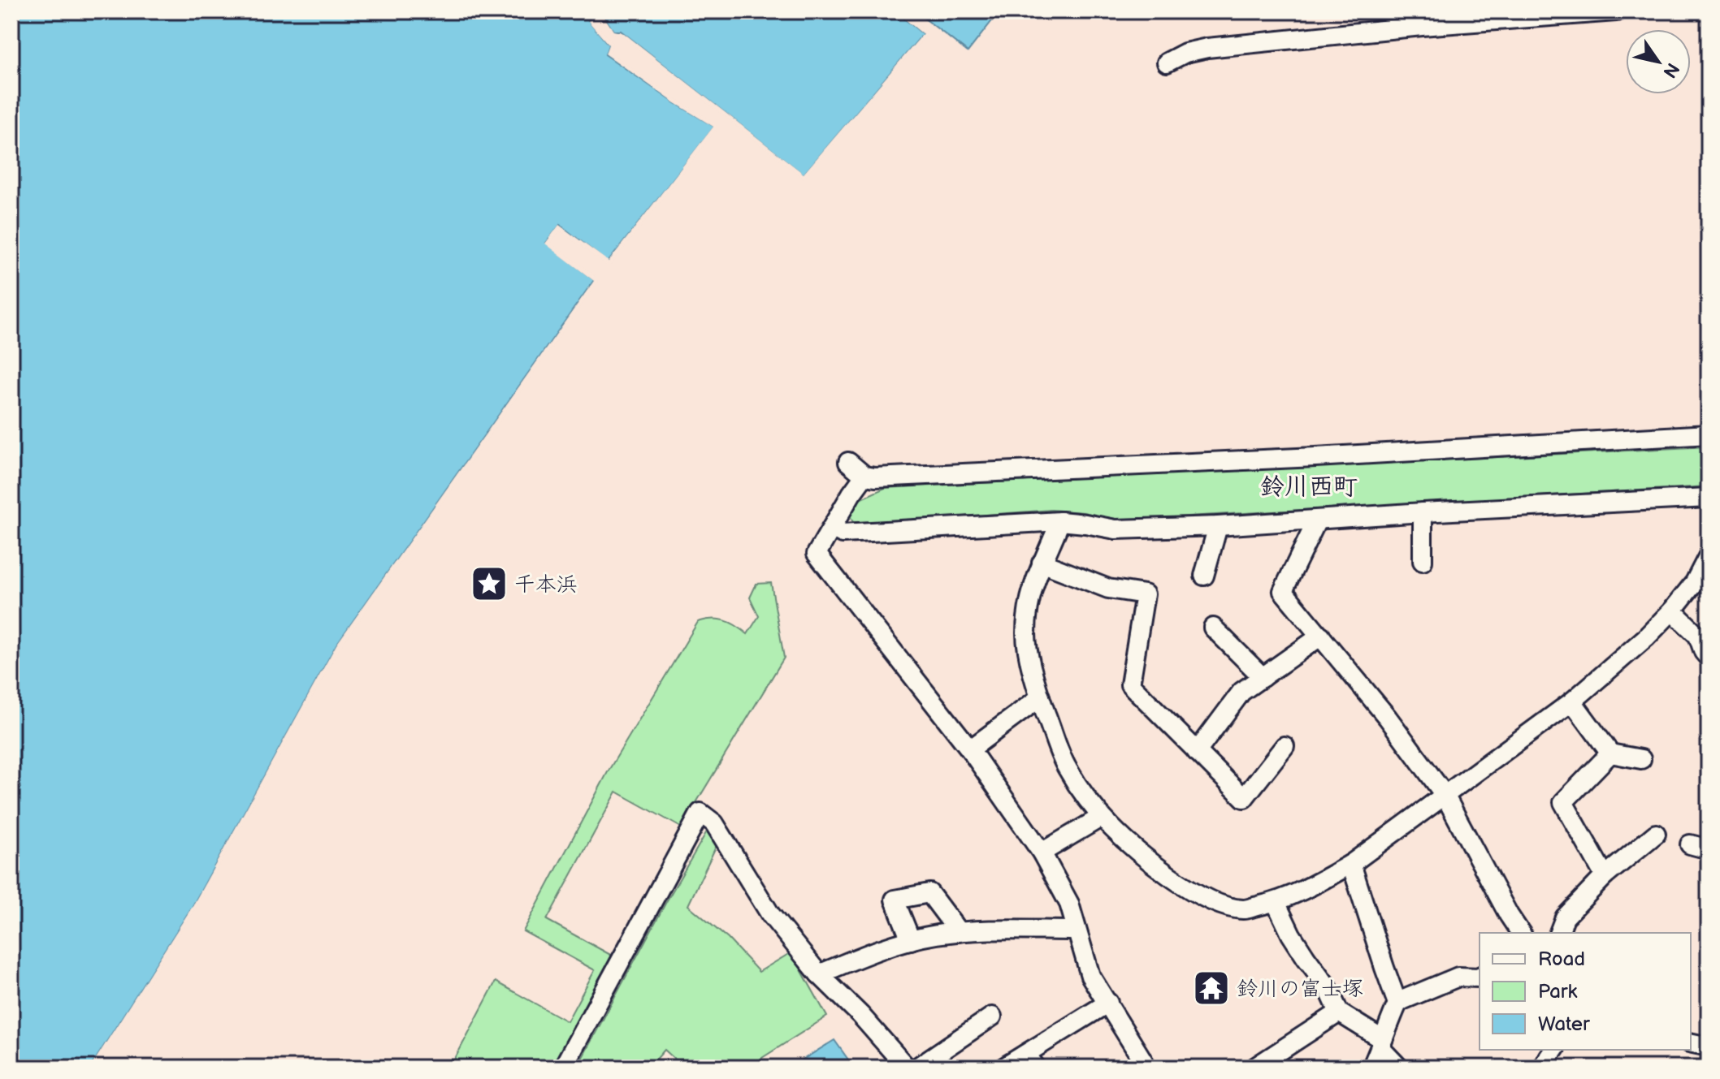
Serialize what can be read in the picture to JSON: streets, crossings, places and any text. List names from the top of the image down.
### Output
{
  "districts": ["鈴川西町"],
  "places": {
    "place": ["千本浜"],
    "temple": ["鈴川の富士塚"]
  },
  "legend": ["Road", "Park", "Water"],
  "north": "bottom right"
}
